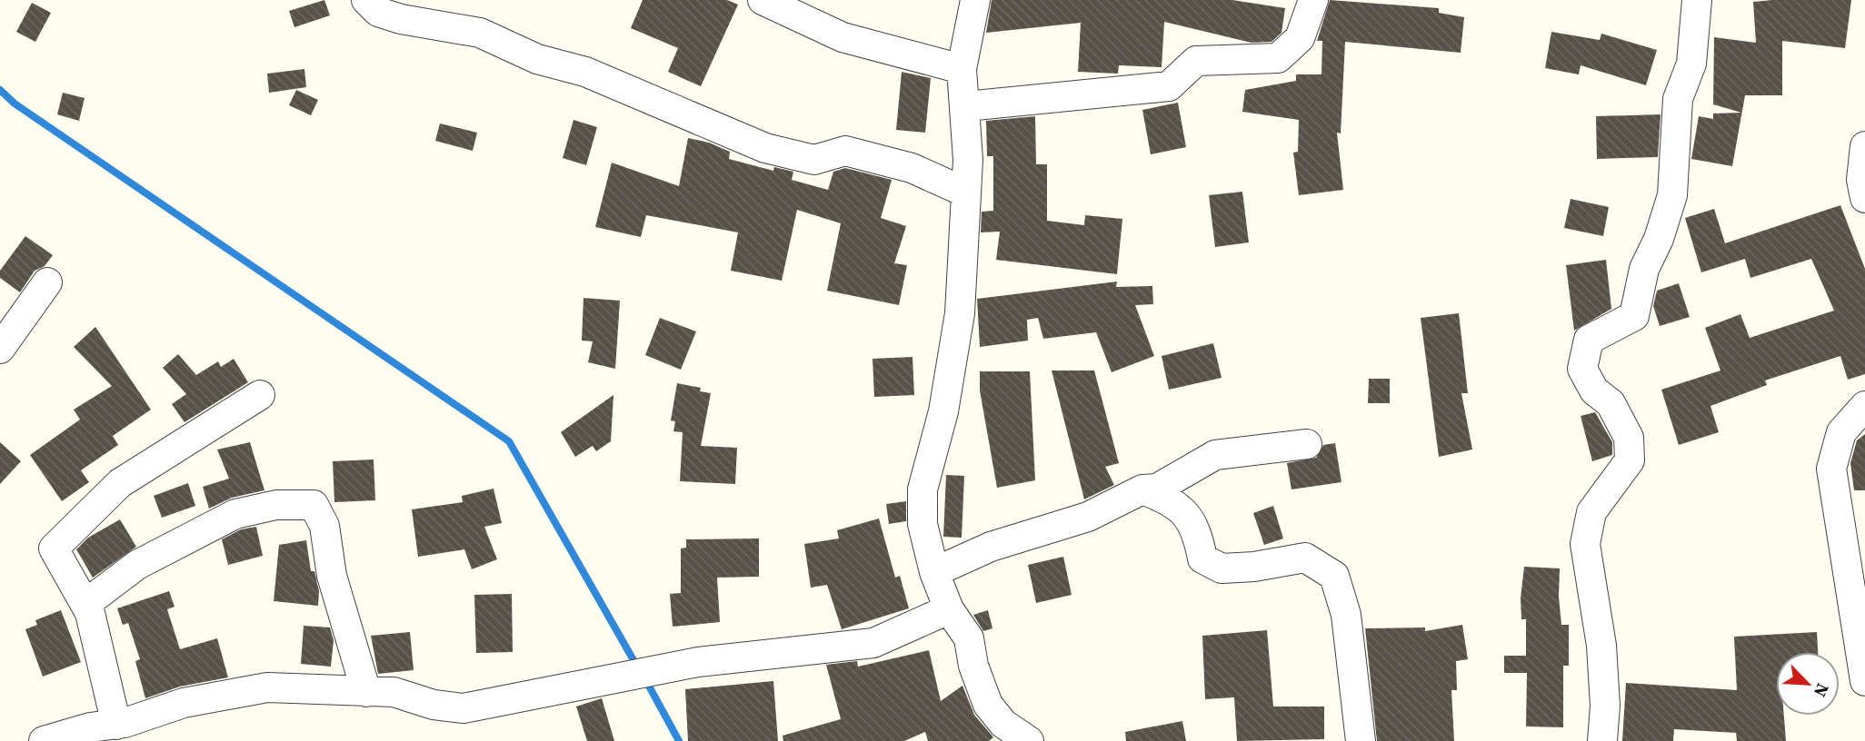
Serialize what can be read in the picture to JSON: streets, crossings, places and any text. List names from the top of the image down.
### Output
{
  "north": "bottom right"
}
